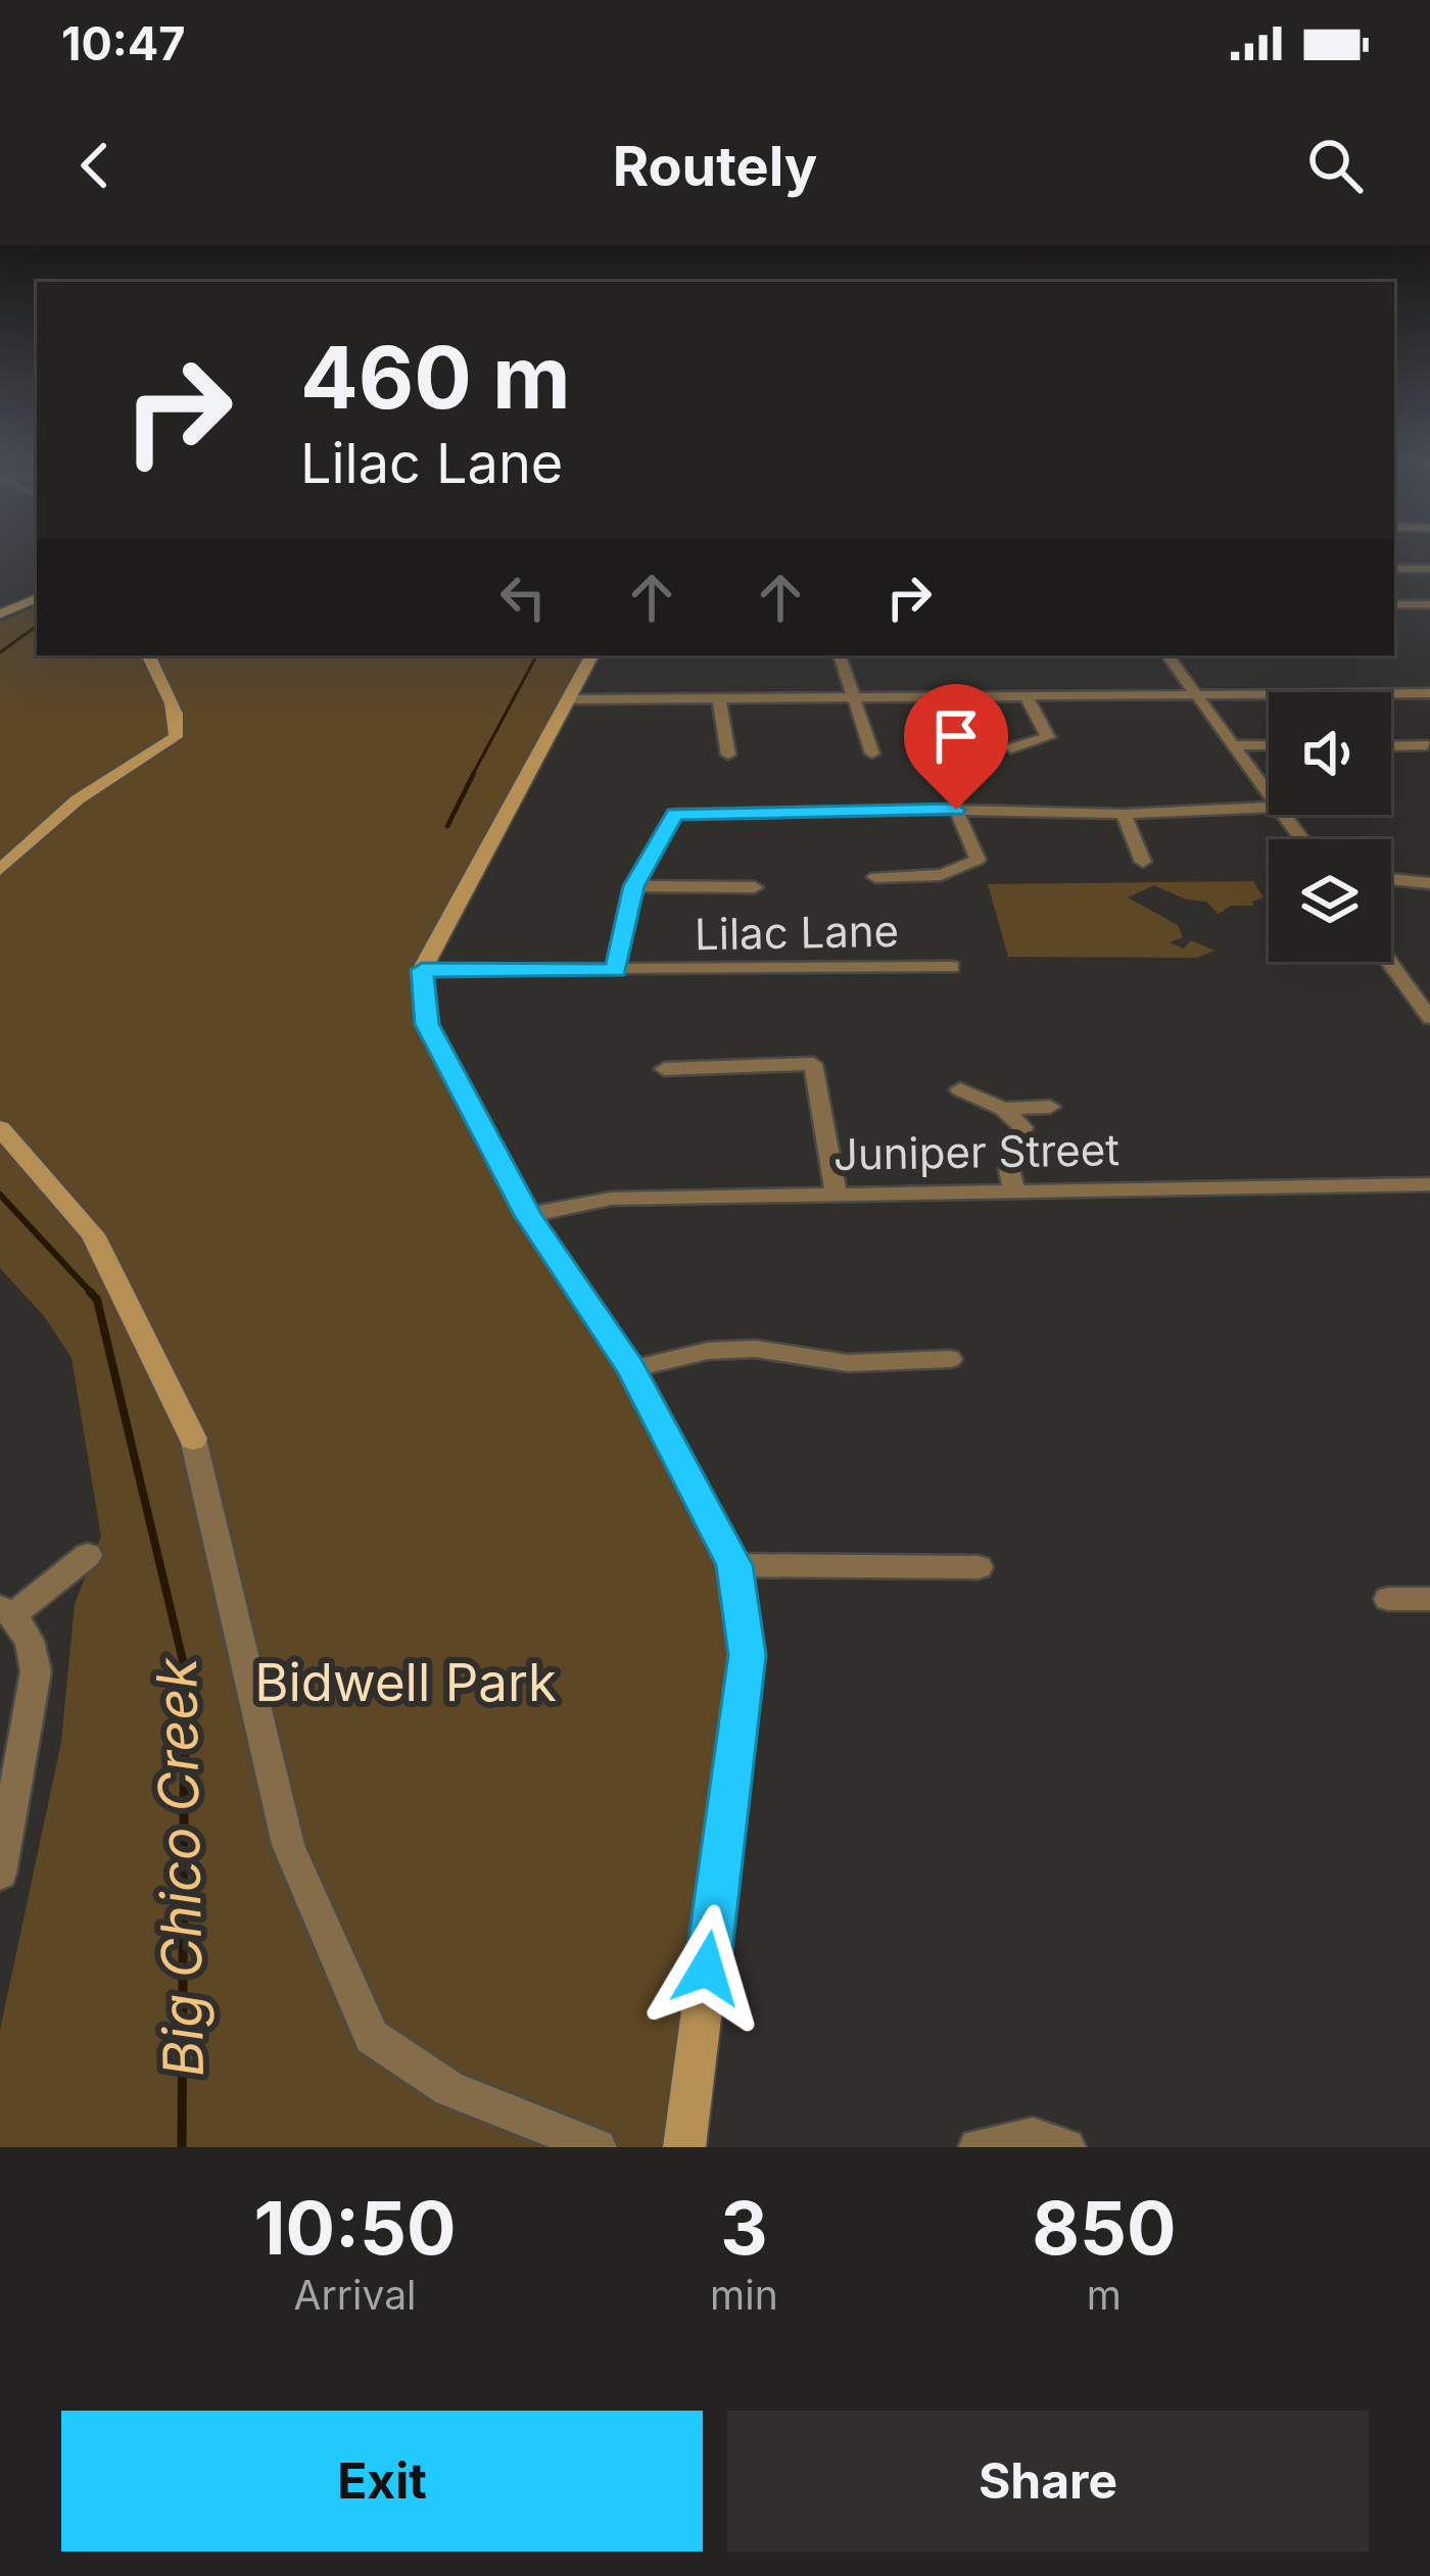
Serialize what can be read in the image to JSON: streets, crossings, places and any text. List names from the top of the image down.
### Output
{
  "streets": {
    "street": ["Lilac Lane", "Juniper Street"]
  },
  "water": ["Big Chico Creek"],
  "parks": ["Bidwell Park"],
  "page": {
    "status": "10:47",
    "header": "Routely",
    "turn": ["460 m", "Lilac Lane"],
    "eta": [
      "10:50",
      "Arrival",
      "3",
      "min",
      "850",
      "m"
    ],
    "buttons": ["Exit", "Share"]
  }
}
